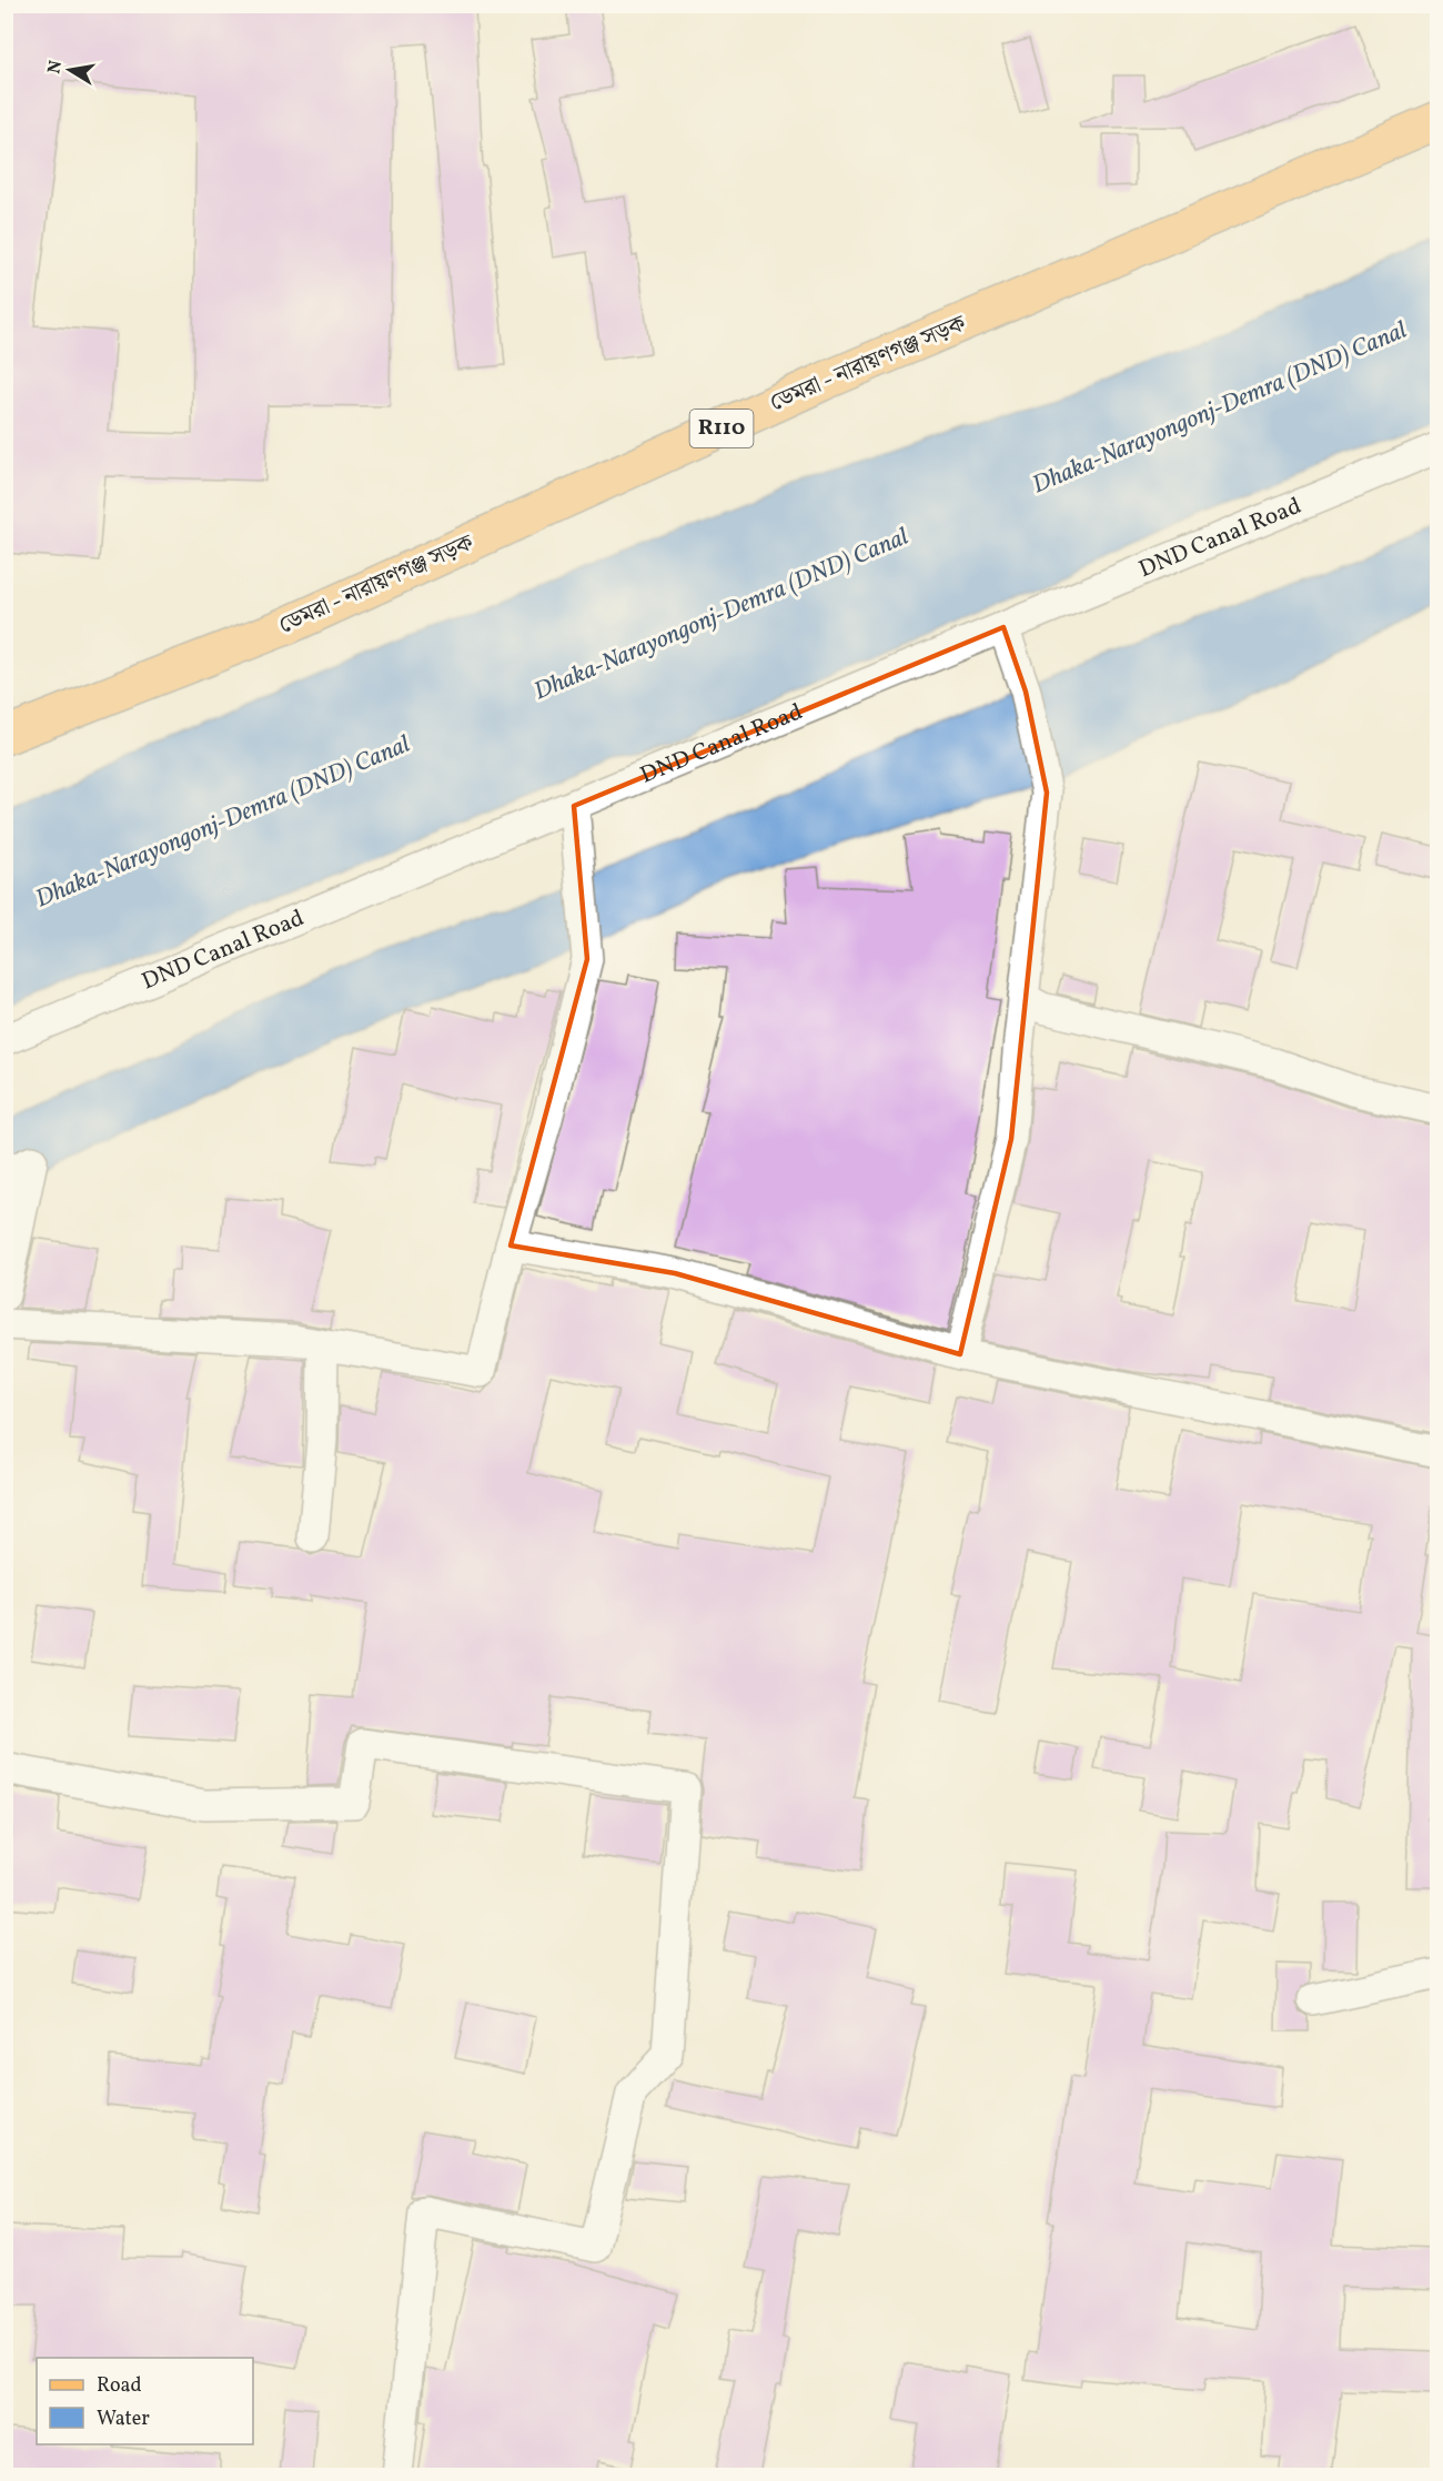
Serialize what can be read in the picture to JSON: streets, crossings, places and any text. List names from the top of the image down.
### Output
{
  "streets": {
    "main road": ["ডেমরা - নারায়ণগঞ্জ সড়ক", "R110"],
    "street": ["DND Canal Road"]
  },
  "water": ["Dhaka-Narayongonj-Demra (DND) Canal"],
  "legend": ["Road", "Water"],
  "north": "left"
}
